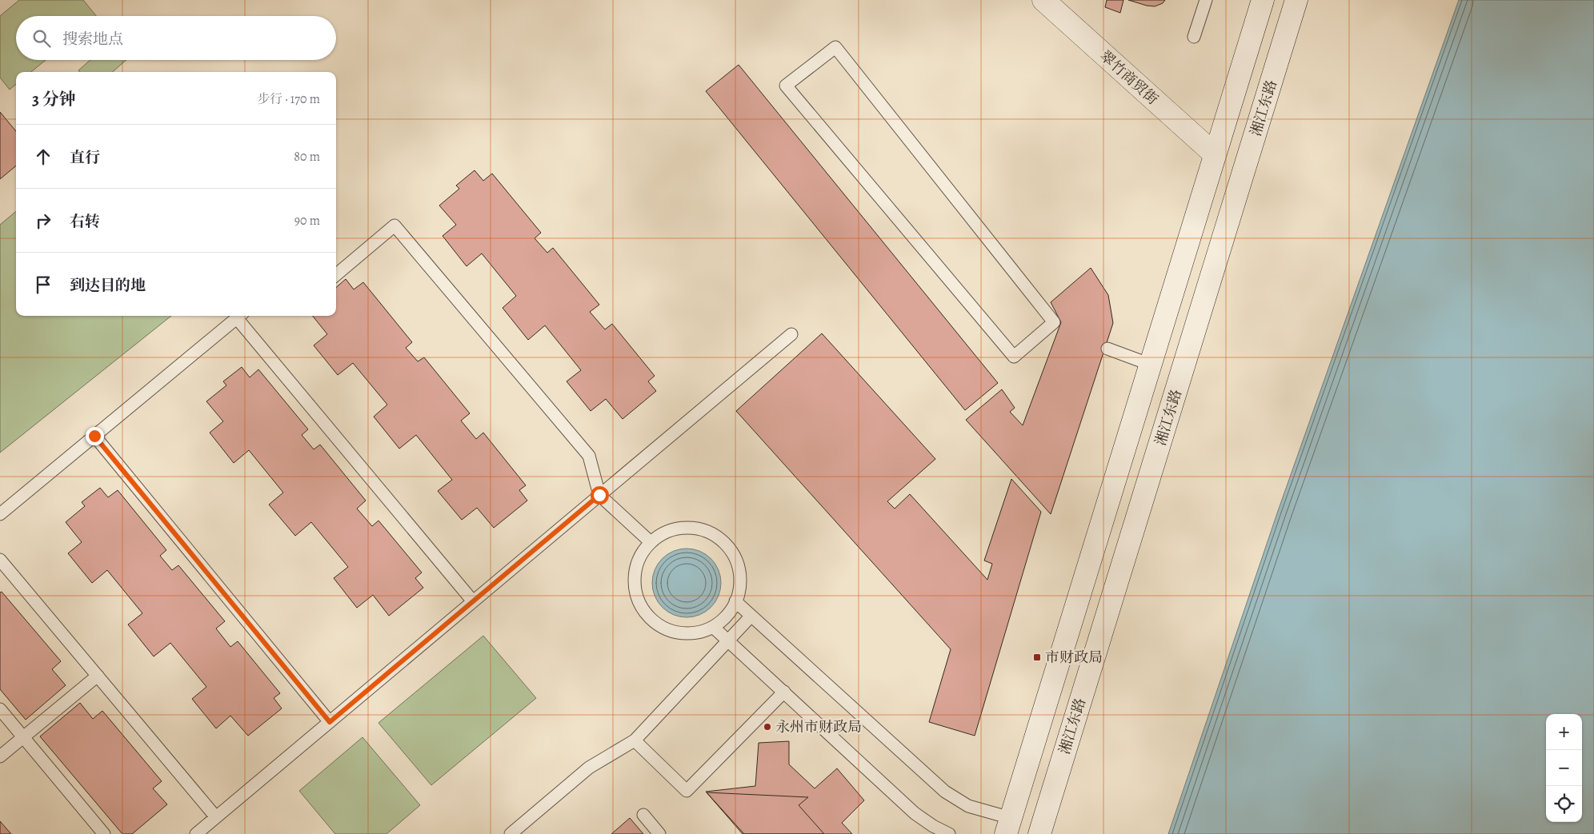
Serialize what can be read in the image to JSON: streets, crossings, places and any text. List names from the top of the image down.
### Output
{
  "streets": {
    "main road": ["翠竹商贸街", "湘江东路"]
  },
  "places": {
    "transit": ["市财政局"],
    "other": ["永州市财政局"]
  },
  "page": {
    "search": "搜索地点",
    "heading": ["3 分钟", "步行 · 170 m"],
    "list": [
      ["直行", "80 m"],
      ["右转", "90 m"],
      "到达目的地"
    ],
    "map_buttons": ["+", "−"]
  }
}
